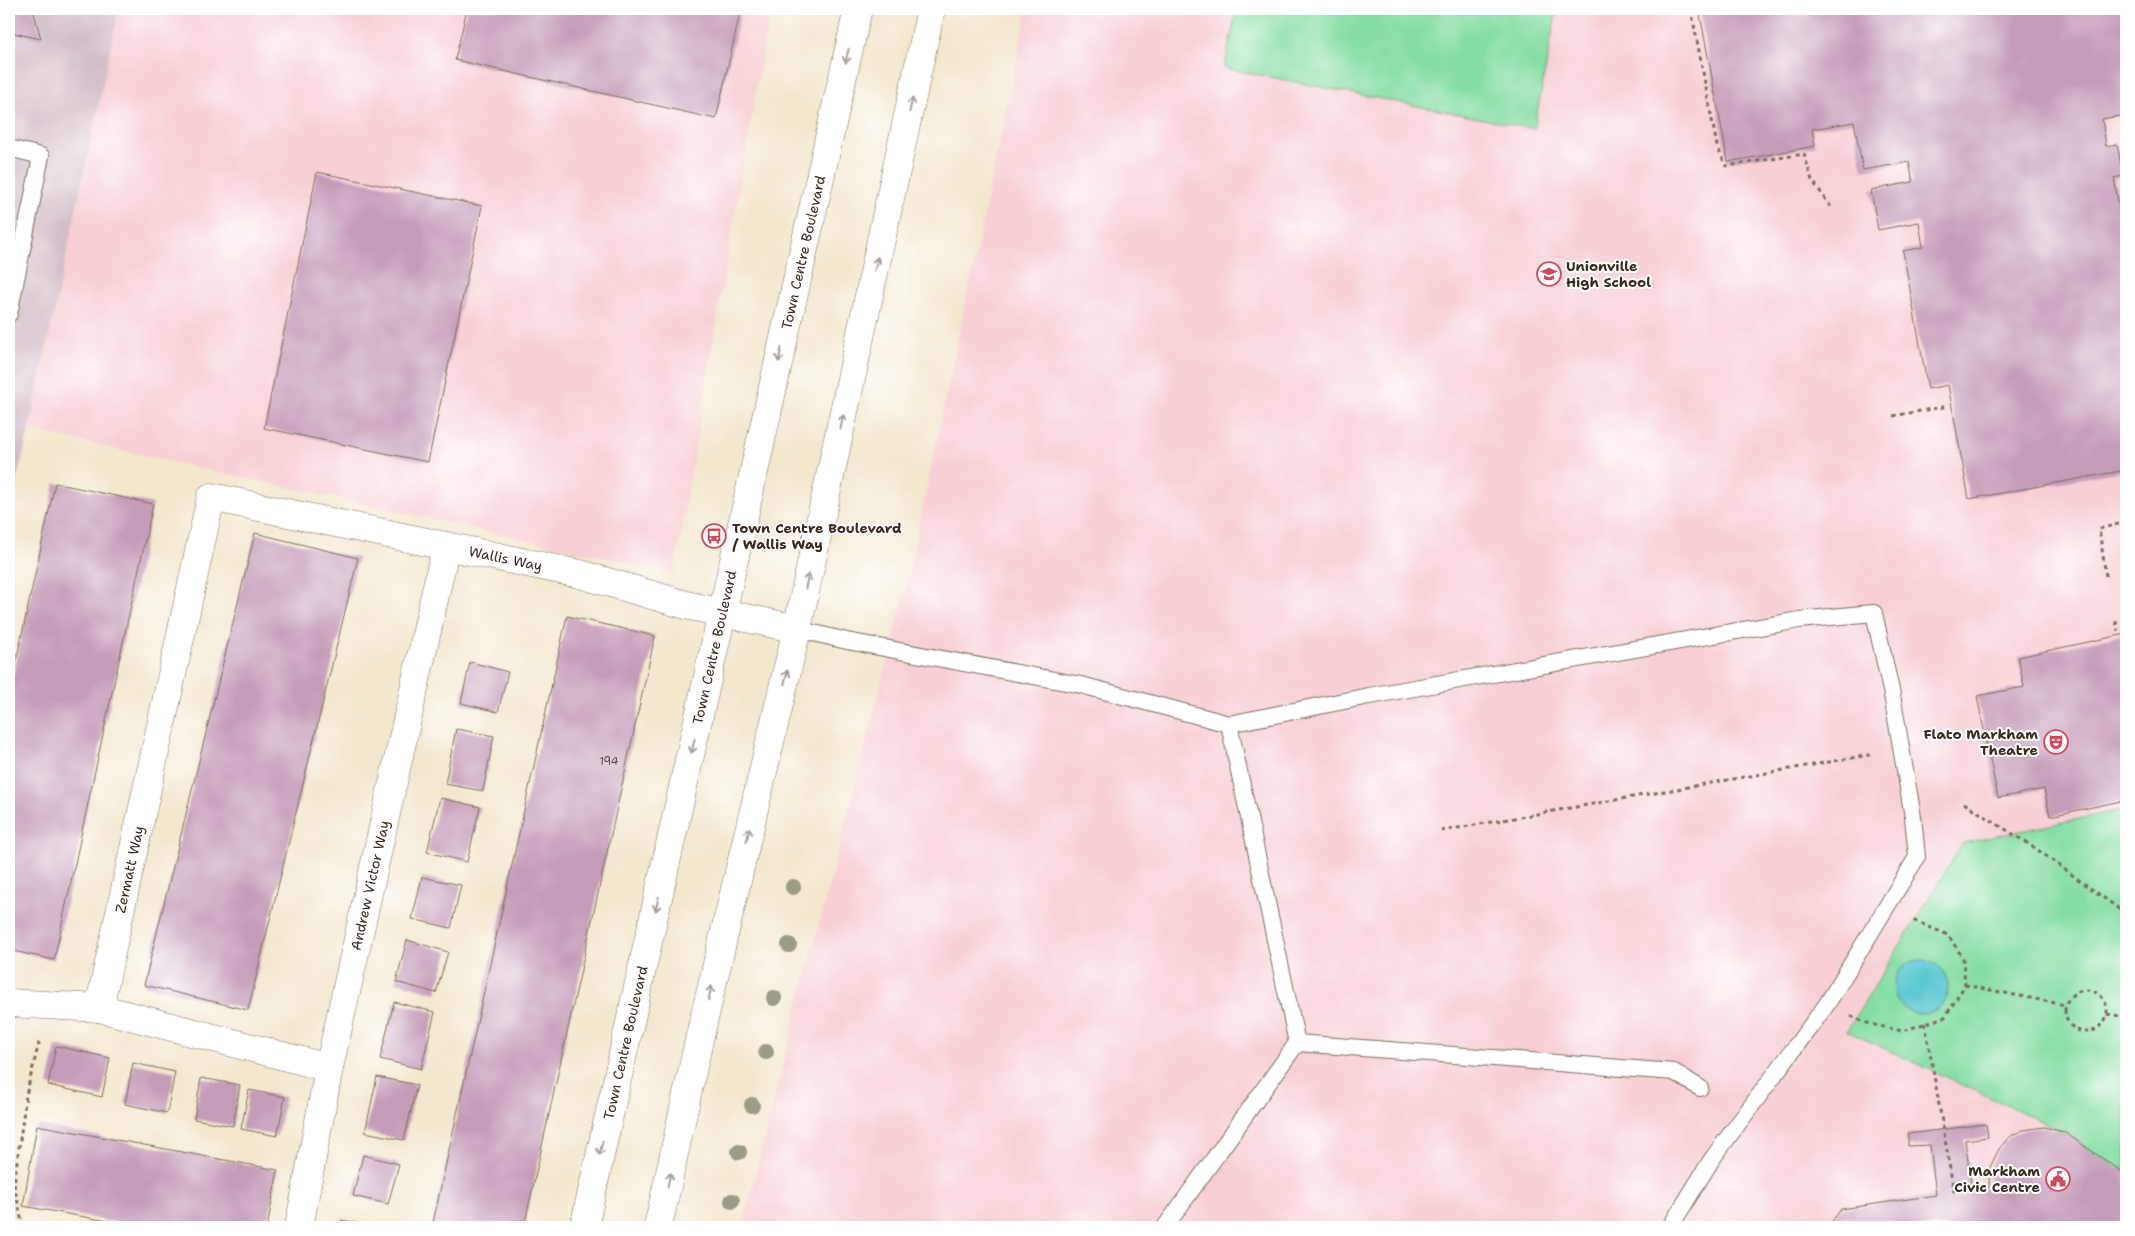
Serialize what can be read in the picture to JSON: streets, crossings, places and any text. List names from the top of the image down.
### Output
{
  "streets": {
    "main road": [
      "Town Centre Boulevard",
      "Wallis Way",
      "Zermatt Way",
      "Andrew Victor Way"
    ]
  },
  "crossings": [
    ["Town Centre Boulevard", "Wallis Way"],
    ["Wallis Way", "Zermatt Way"],
    ["Wallis Way", "Andrew Victor Way"]
  ],
  "places": {
    "school or university": ["Unionville High School"],
    "bus stop": ["Town Centre Boulevard / Wallis Way"],
    "theatre": ["Flato Markham Theatre"],
    "public building": ["Markham Civic Centre"]
  },
  "house_numbers": ["194"]
}
